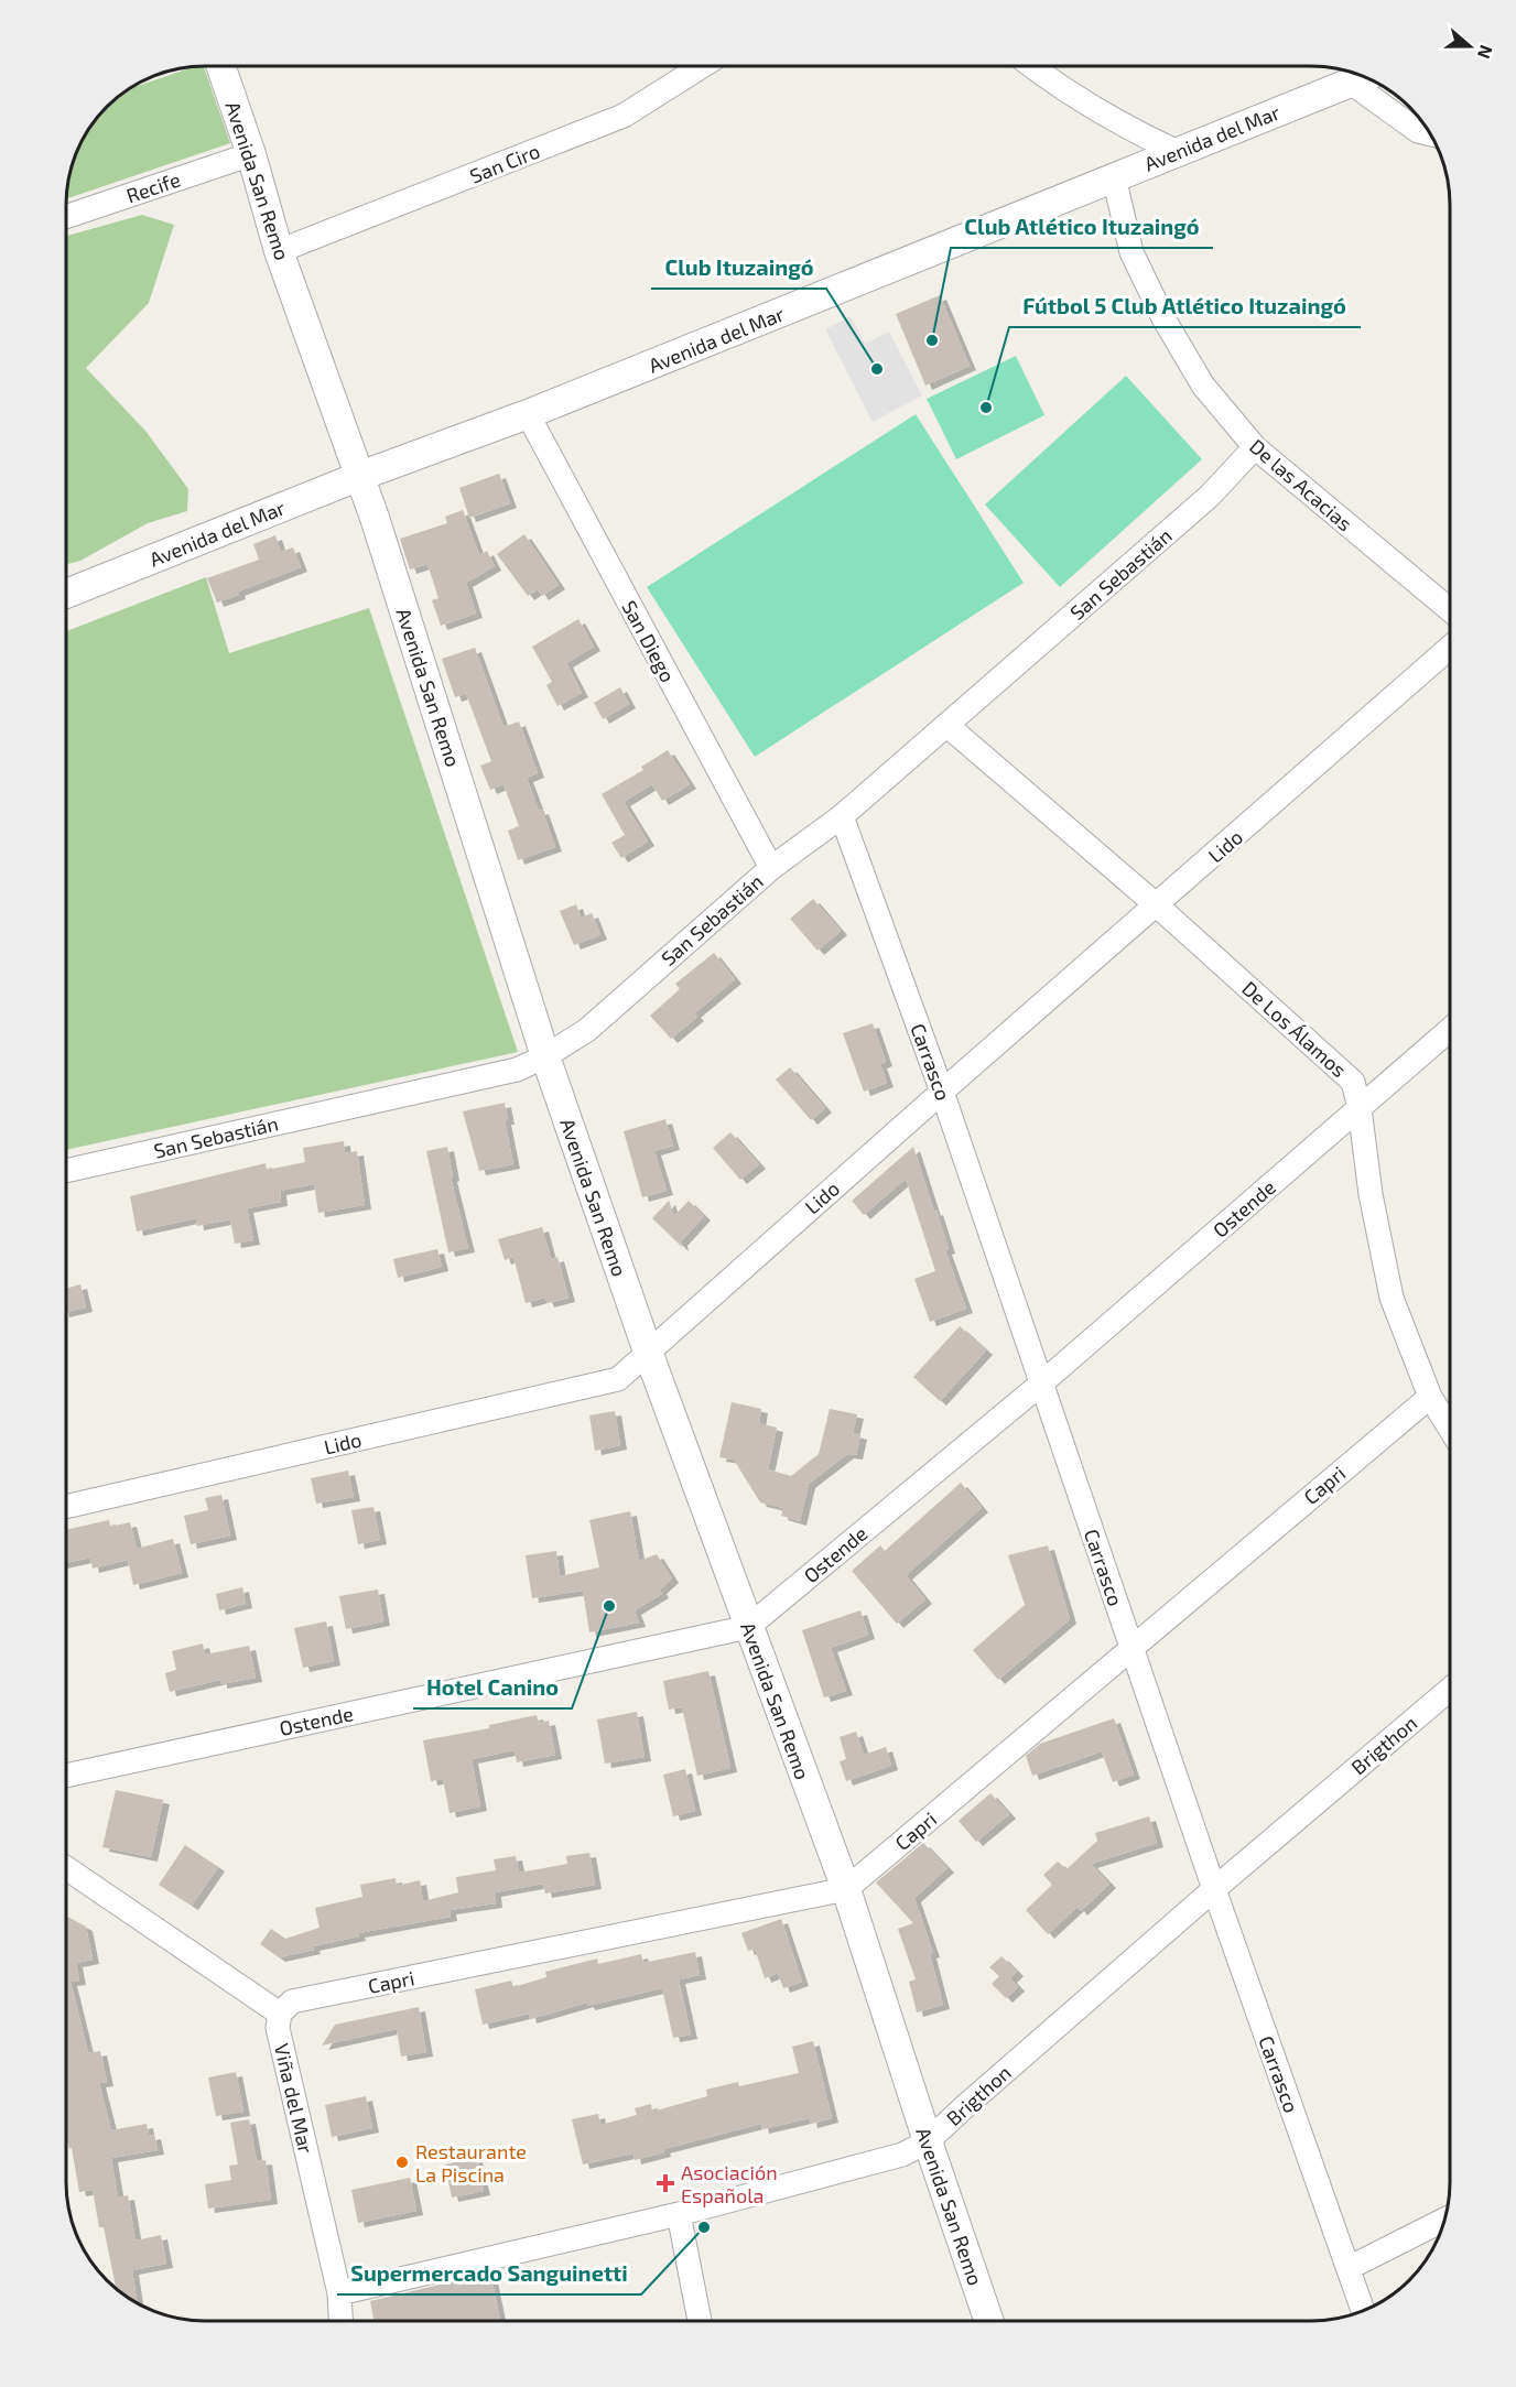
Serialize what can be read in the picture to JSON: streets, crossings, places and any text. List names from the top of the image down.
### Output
{
  "streets": {
    "street": [
      "Avenida del Mar",
      "San Ciro",
      "Avenida San Remo",
      "Recife",
      "De las Acacias",
      "San Sebastián",
      "San Diego",
      "Lido",
      "De Los Álamos",
      "Carrasco",
      "Ostende",
      "Capri",
      "Brigthon",
      "Viña del Mar"
    ]
  },
  "crossings": [
    ["Avenida del Mar", "Avenida San Remo"],
    ["Avenida del Mar", "De las Acacias"],
    ["Avenida del Mar", "San Diego"],
    ["San Ciro", "Avenida San Remo"],
    ["Avenida San Remo", "Recife"],
    ["Avenida San Remo", "San Sebastián"],
    ["Avenida San Remo", "Lido"],
    ["Avenida San Remo", "Ostende"],
    ["Avenida San Remo", "Capri"],
    ["Avenida San Remo", "Brigthon"],
    ["De las Acacias", "San Sebastián"],
    ["San Sebastián", "San Diego"],
    ["San Sebastián", "De Los Álamos"],
    ["San Sebastián", "Carrasco"],
    ["Lido", "De Los Álamos"],
    ["Lido", "Carrasco"],
    ["De Los Álamos", "Ostende"],
    ["De Los Álamos", "Capri"],
    ["Carrasco", "Ostende"],
    ["Carrasco", "Capri"],
    ["Carrasco", "Brigthon"],
    ["Capri", "Viña del Mar"],
    ["Brigthon", "Viña del Mar"]
  ],
  "places": {
    "other": [
      "Club Atlético Ituzaingó",
      "Club Ituzaingó",
      "Fútbol 5 Club Atlético Ituzaingó",
      "Hotel Canino",
      "Restaurante La Piscina",
      "Supermercado Sanguinetti"
    ],
    "health": ["Asociación Española"]
  },
  "north": "right"
}
